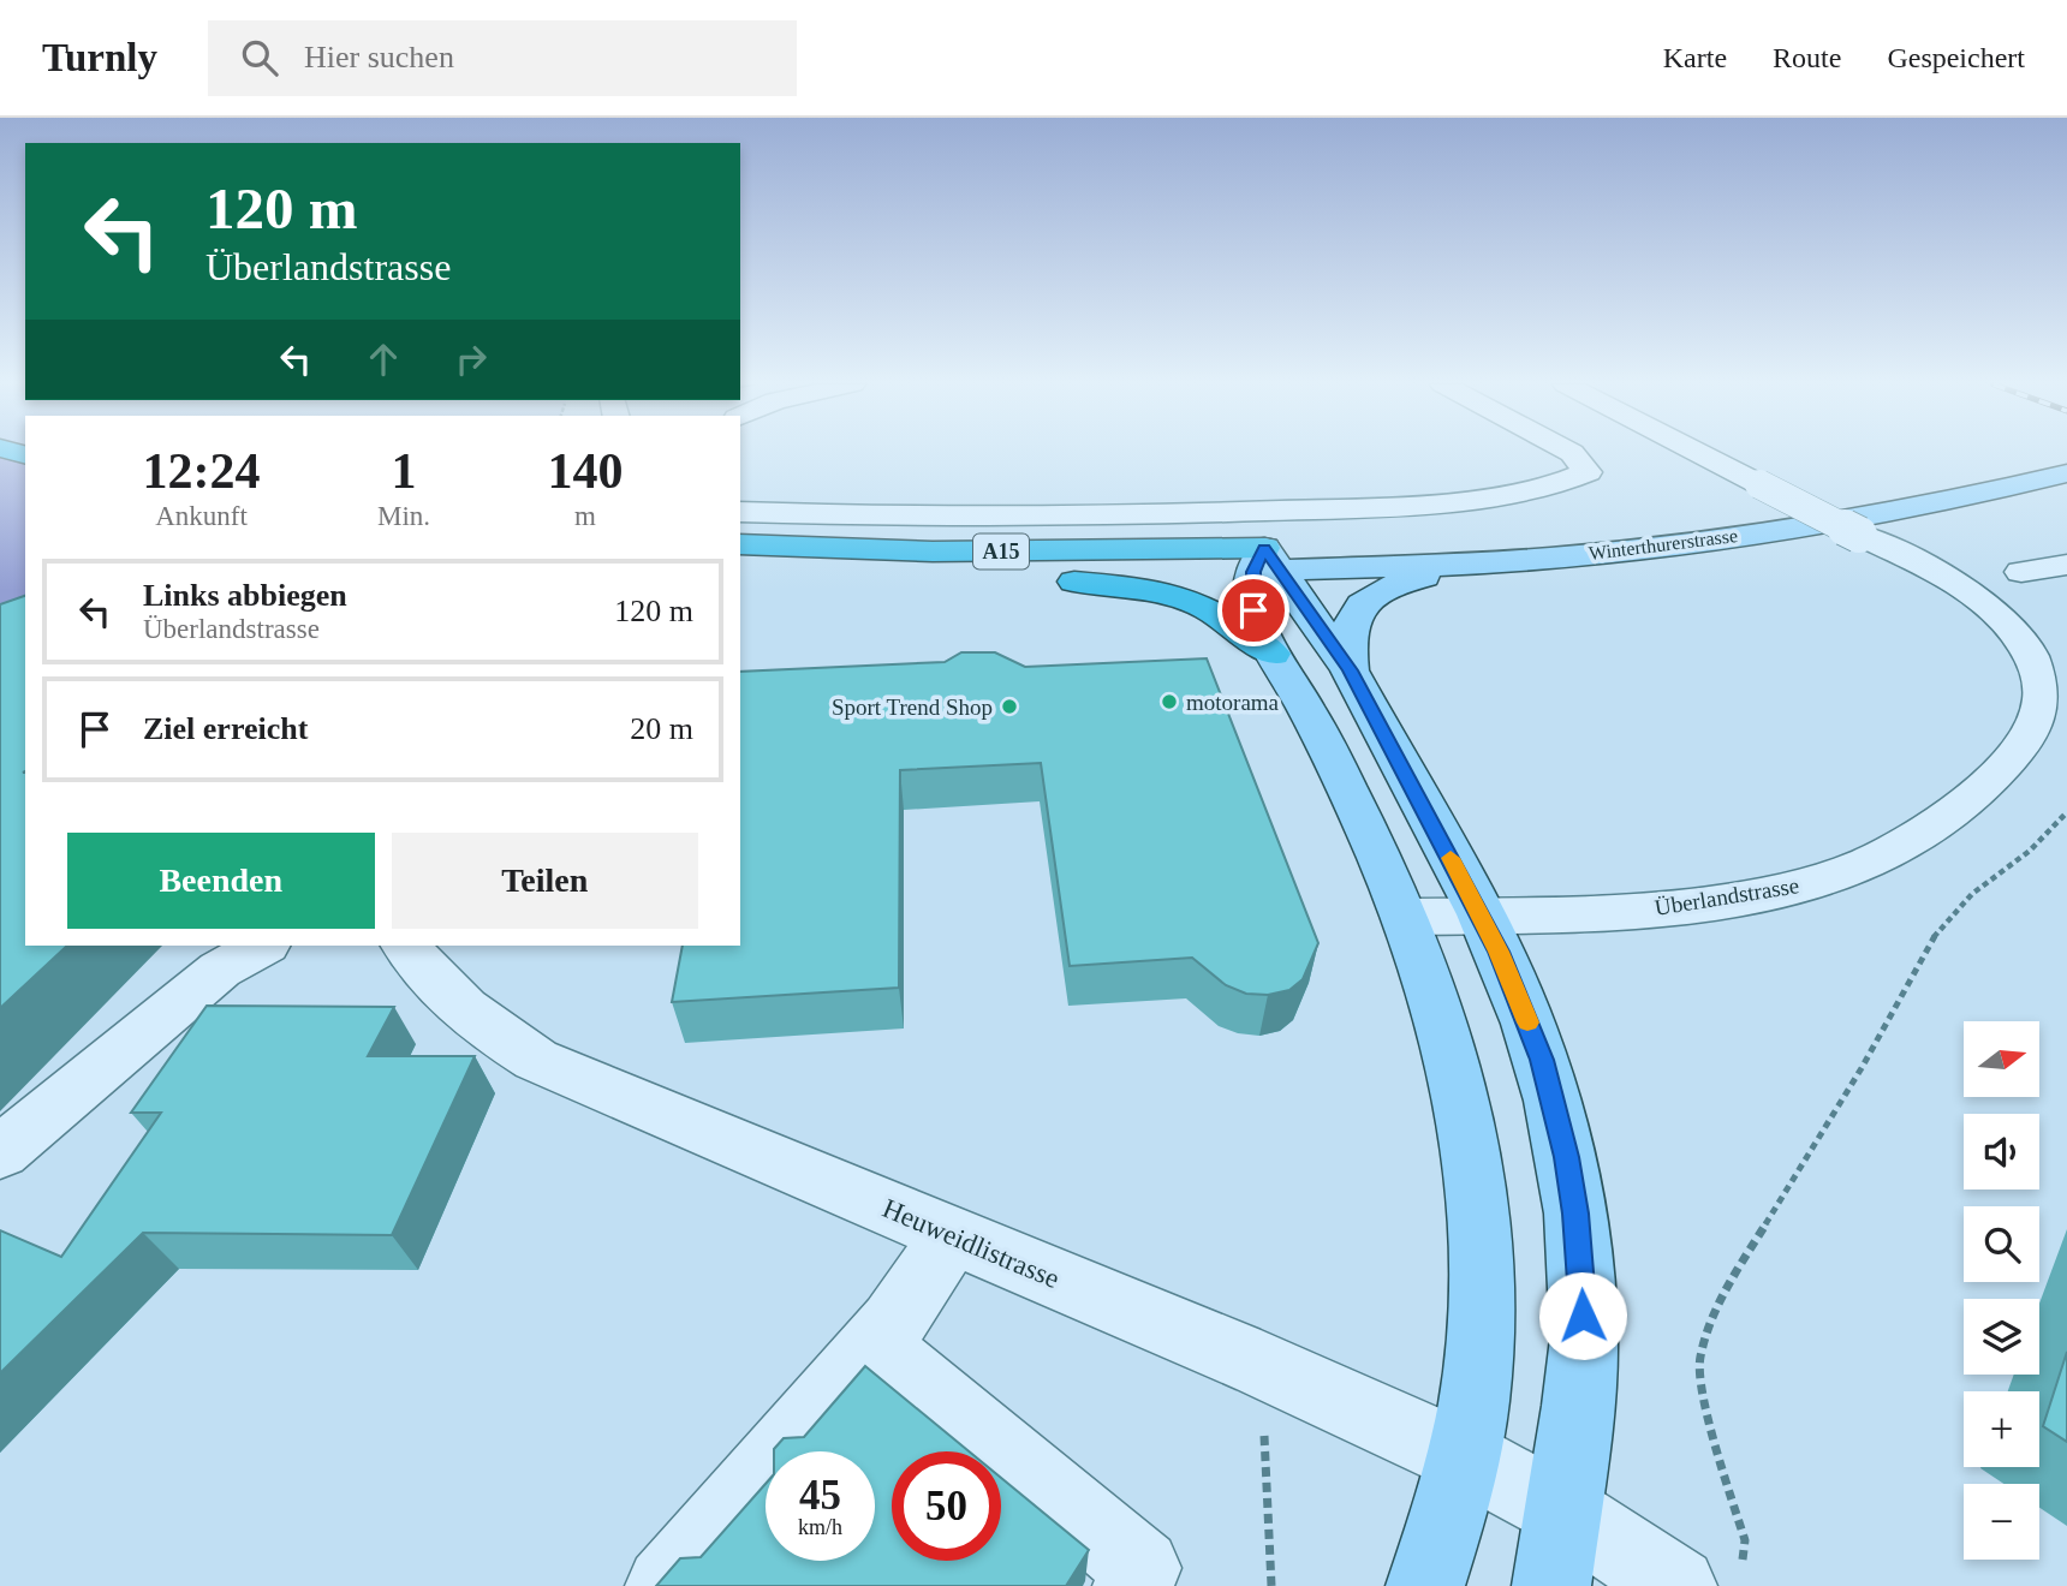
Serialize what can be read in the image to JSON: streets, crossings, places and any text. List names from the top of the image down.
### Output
{
  "streets": {
    "highway": ["A15"],
    "main road": ["Winterthurerstrasse"],
    "street": ["Überlandstrasse", "Heuweidlistrasse"]
  },
  "crossings": [
    ["Winterthurerstrasse", "A15"],
    ["Winterthurerstrasse", "Überlandstrasse"]
  ],
  "places": ["motorama", "Sport Trend Shop"],
  "north": "right",
  "page": {
    "header": "Turnly",
    "search": "Hier suchen",
    "nav": ["Karte", "Route", "Gespeichert"],
    "turn": ["120 m", "Überlandstrasse"],
    "eta": [
      "12:24",
      "Ankunft",
      "1",
      "Min.",
      "140",
      "m"
    ],
    "list": [
      {
        "name": "Links abbiegen",
        "note": "Überlandstrasse",
        "value": "120 m"
      },
      {
        "name": "Ziel erreicht",
        "value": "20 m"
      }
    ],
    "buttons": ["Beenden", "Teilen"],
    "map_buttons": ["+", "−"],
    "speed": "45 km/h",
    "limit": "50"
  }
}
